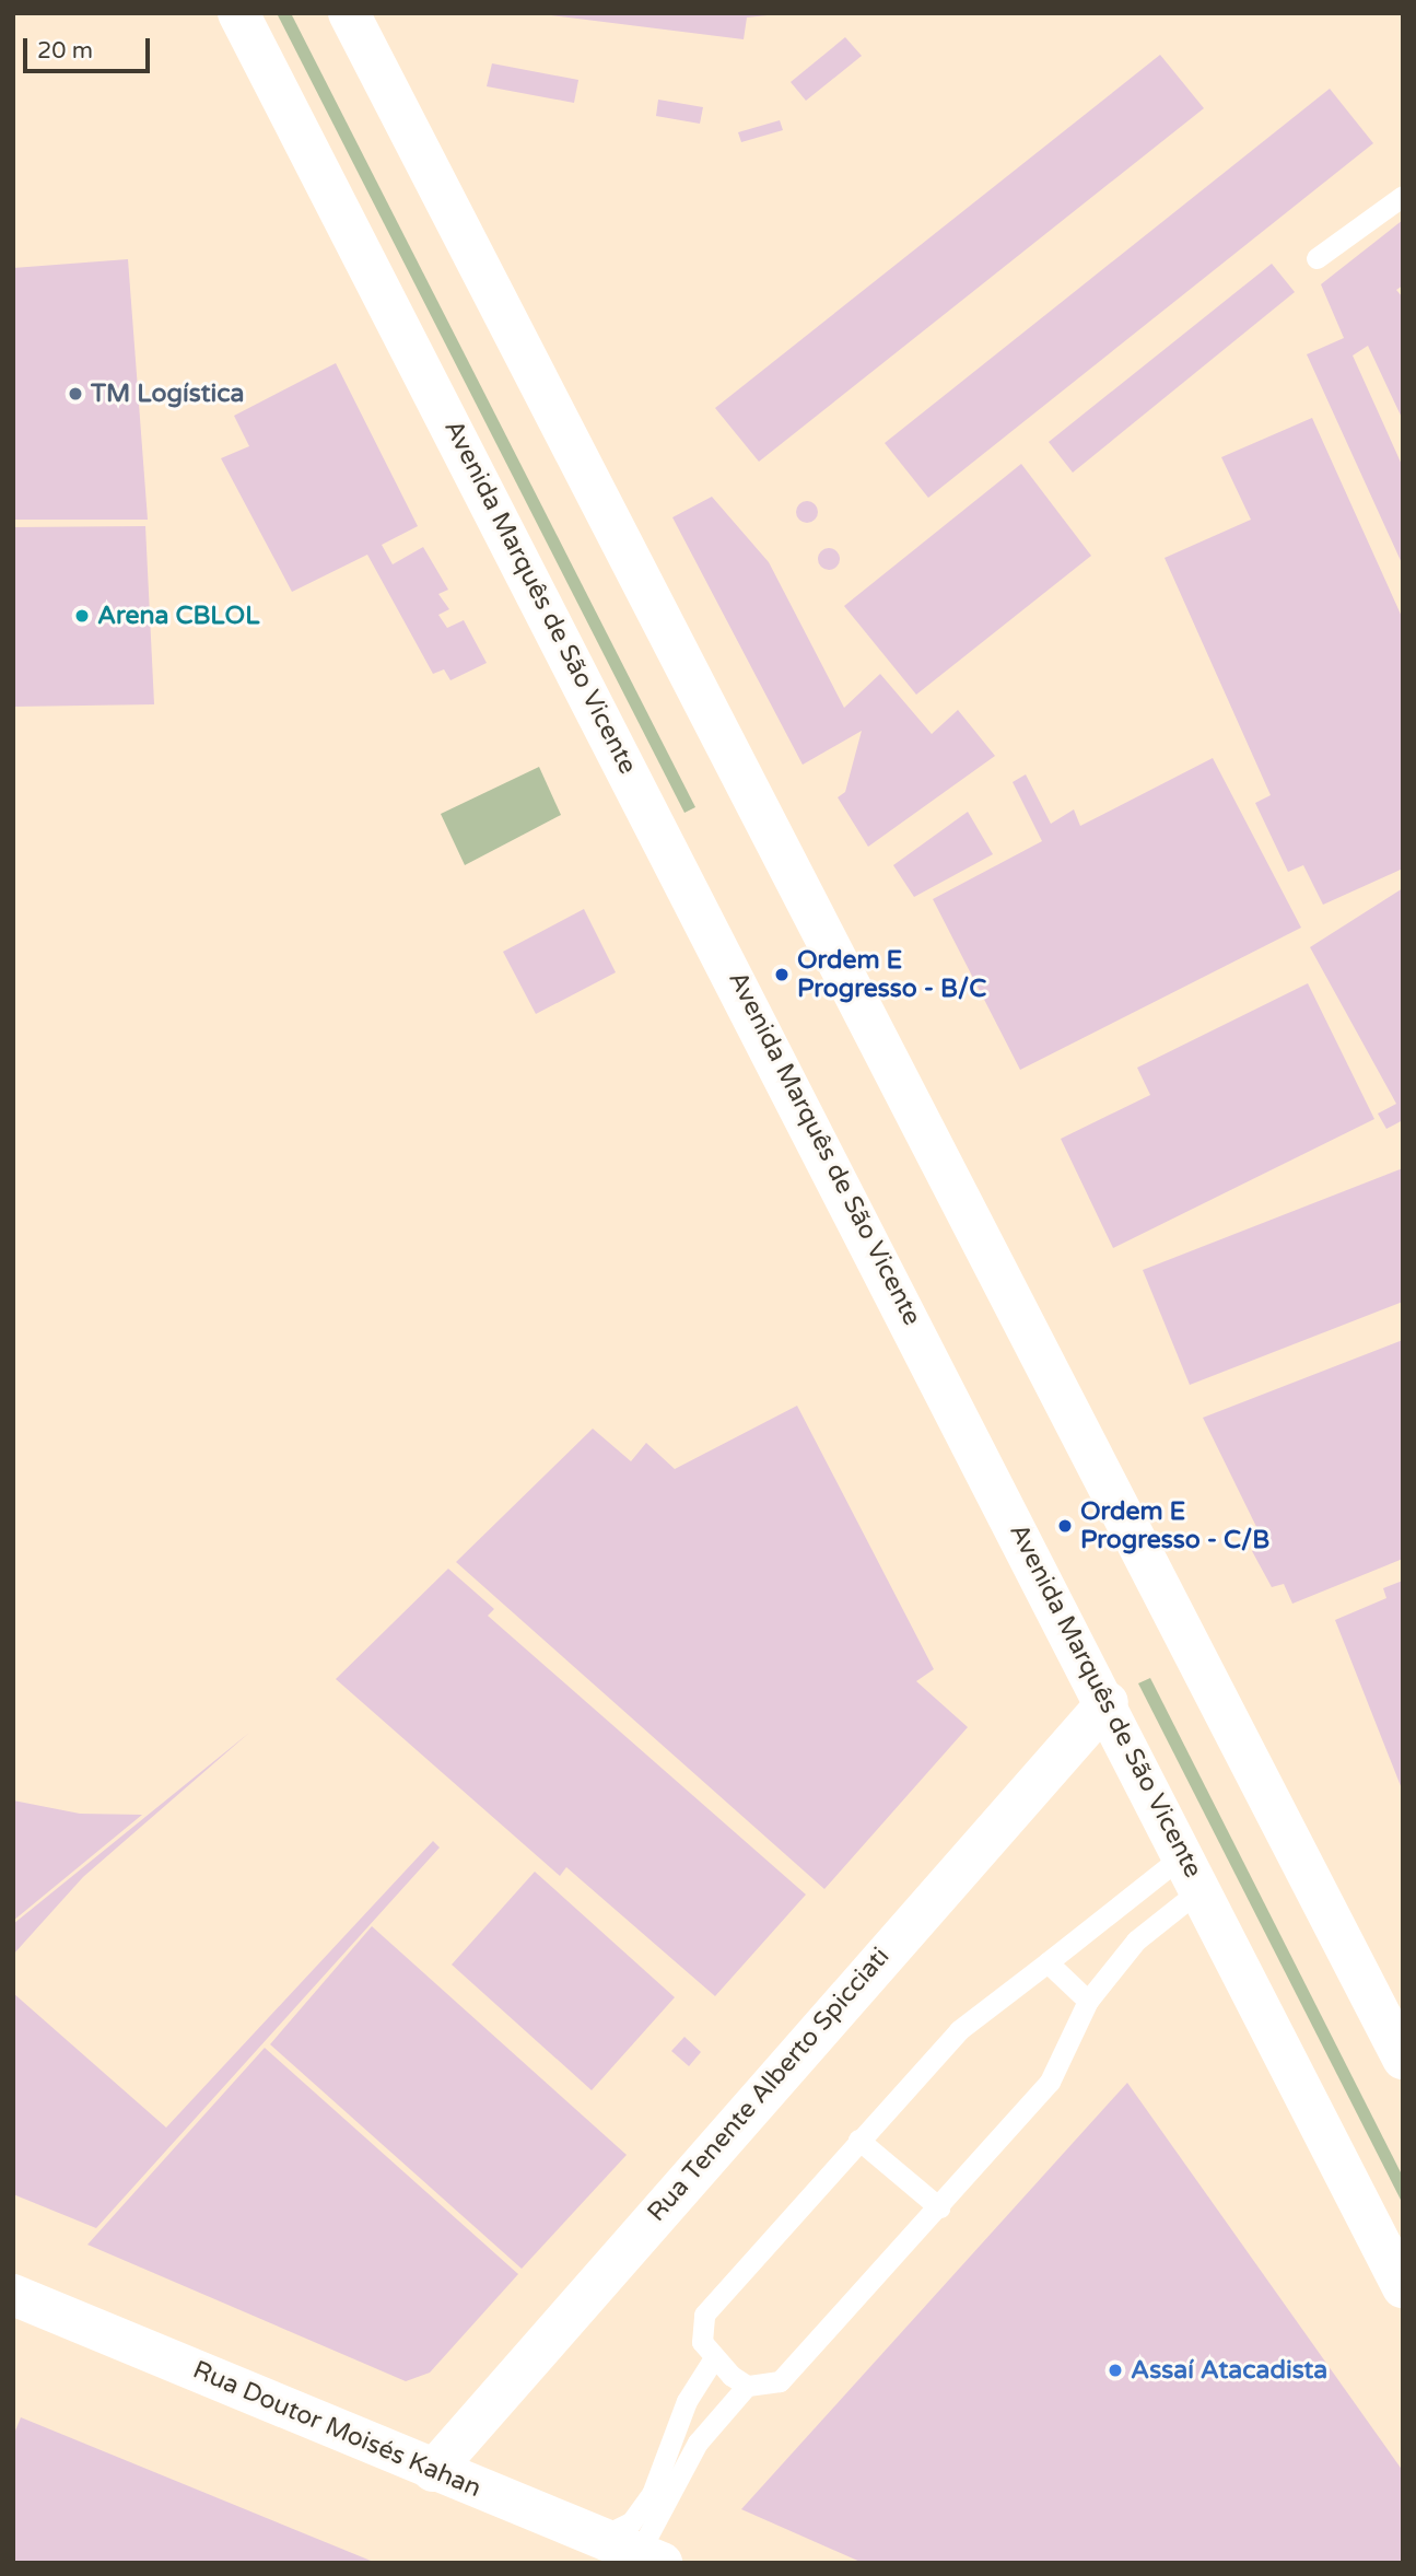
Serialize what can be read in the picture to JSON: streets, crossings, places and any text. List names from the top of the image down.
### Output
{
  "streets": {
    "main road": ["Avenida Marquês de São Vicente", "Rua Tenente Alberto Spicciati", "Rua Doutor Moisés Kahan"]
  },
  "crossings": [
    ["Avenida Marquês de São Vicente", "Rua Tenente Alberto Spicciati"],
    ["Rua Tenente Alberto Spicciati", "Rua Doutor Moisés Kahan"]
  ],
  "places": [
    "TM Logística",
    "Arena CBLOL",
    "Ordem E Progresso - B/C",
    "Ordem E Progresso - C/B",
    "Assaí Atacadista"
  ],
  "scale_bar": "20 m"
}
